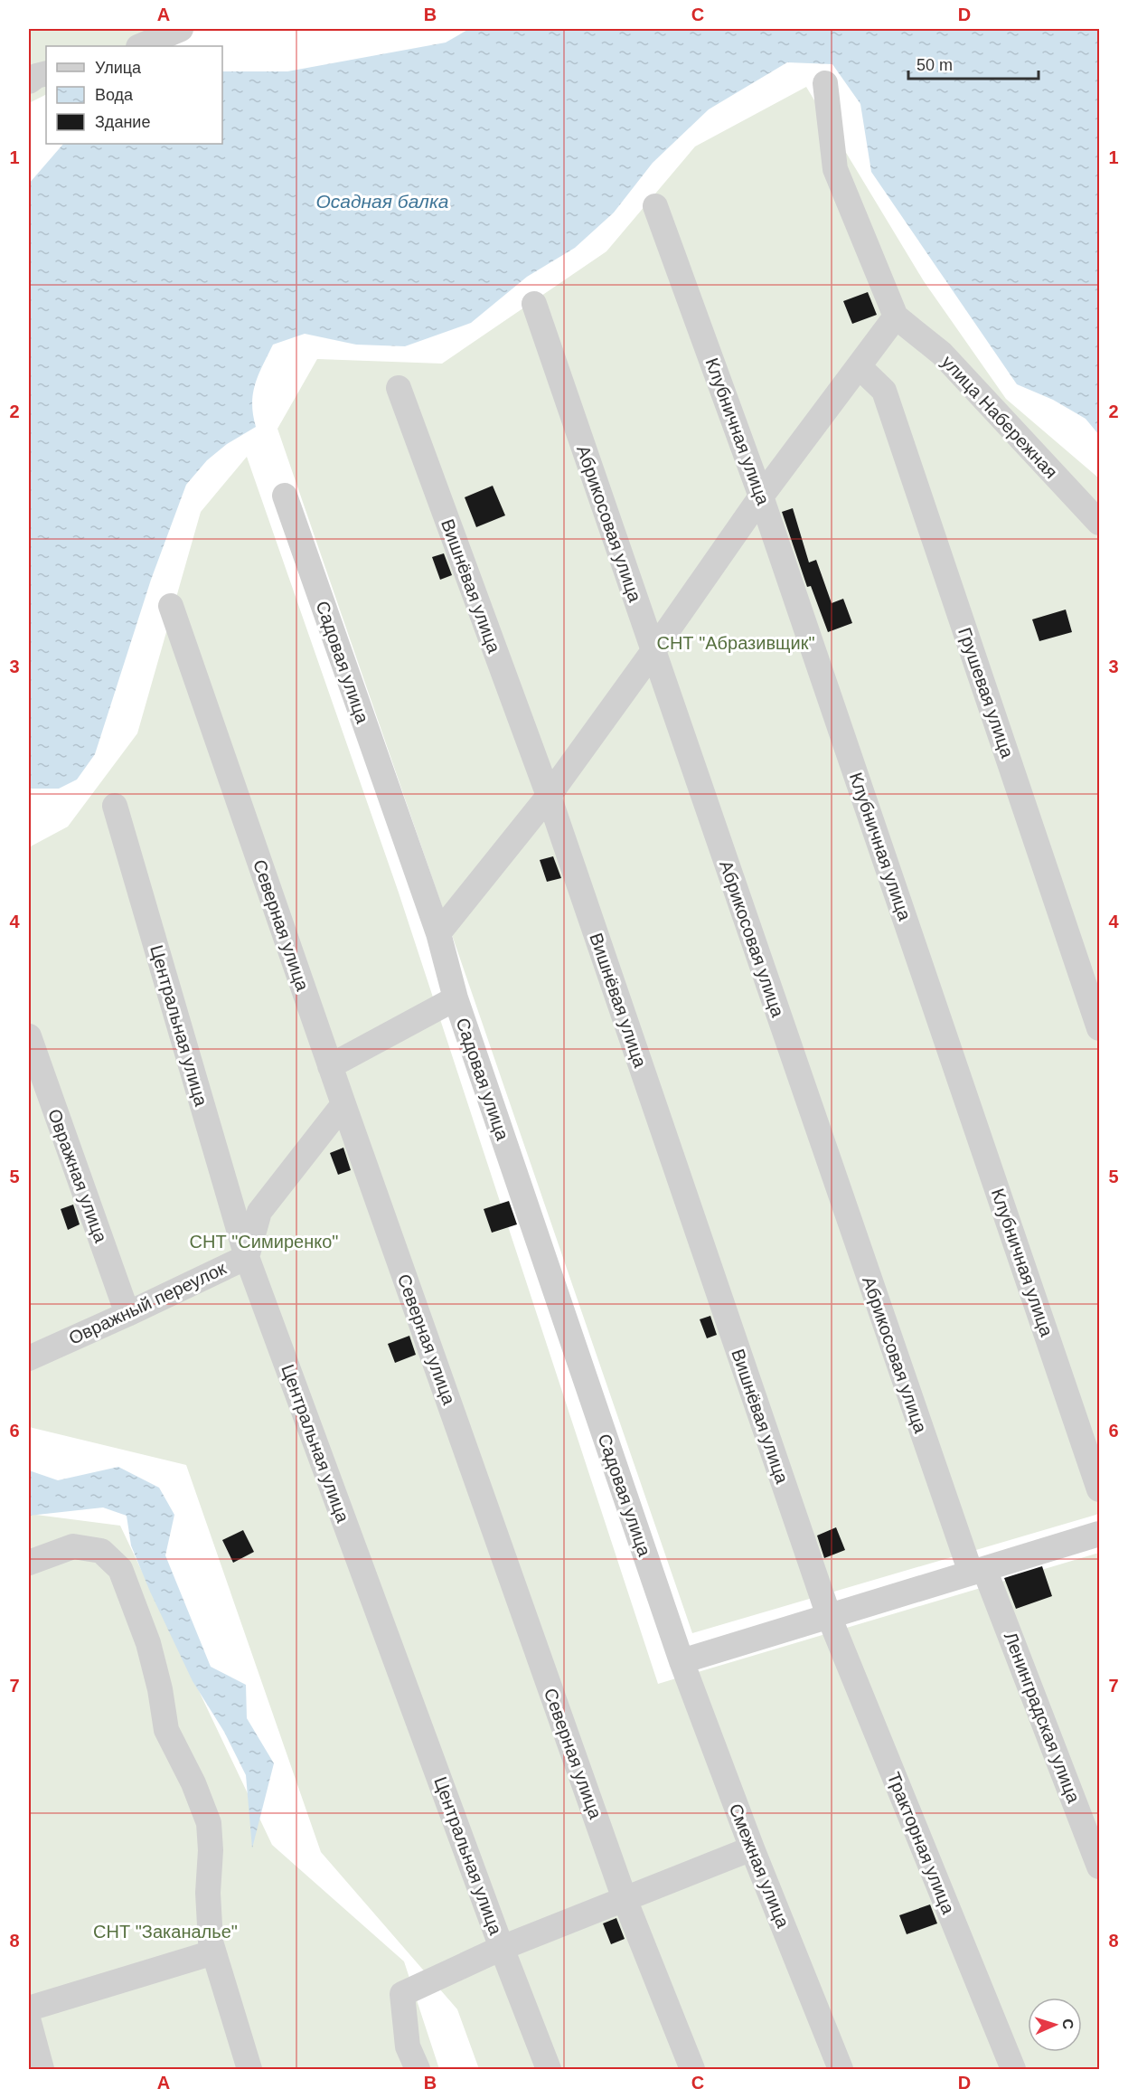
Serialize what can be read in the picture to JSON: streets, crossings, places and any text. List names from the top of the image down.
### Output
{
  "streets": {
    "street": [
      "улица Набережная",
      "Клубничная улица",
      "Абрикосовая улица",
      "Вишнёвая улица",
      "Садовая улица",
      "Грушевая улица",
      "Северная улица",
      "Центральная улица",
      "Овражная улица",
      "Овражный переулок",
      "Ленинградская улица",
      "Тракторная улица",
      "Смежная улица"
    ]
  },
  "crossings": [
    ["Абрикосовая улица", "Ленинградская улица"],
    ["Вишнёвая улица", "Тракторная улица"],
    ["Садовая улица", "Смежная улица"],
    ["Северная улица", "Овражный переулок"],
    ["Центральная улица", "Овражный переулок"],
    ["Овражная улица", "Овражный переулок"]
  ],
  "water": ["Осадная балка"],
  "parks": ["СНТ \"Абразивщик\"", "СНТ \"Симиренко\"", "СНТ \"Заканалье\""],
  "legend": ["Улица", "Вода", "Здание"],
  "scale_bar": "50 m",
  "north": "right",
  "grid": {
    "columns": [
      "A",
      "B",
      "C",
      "D"
    ],
    "rows": [
      "1",
      "2",
      "3",
      "4",
      "5",
      "6",
      "7",
      "8"
    ]
  }
}
